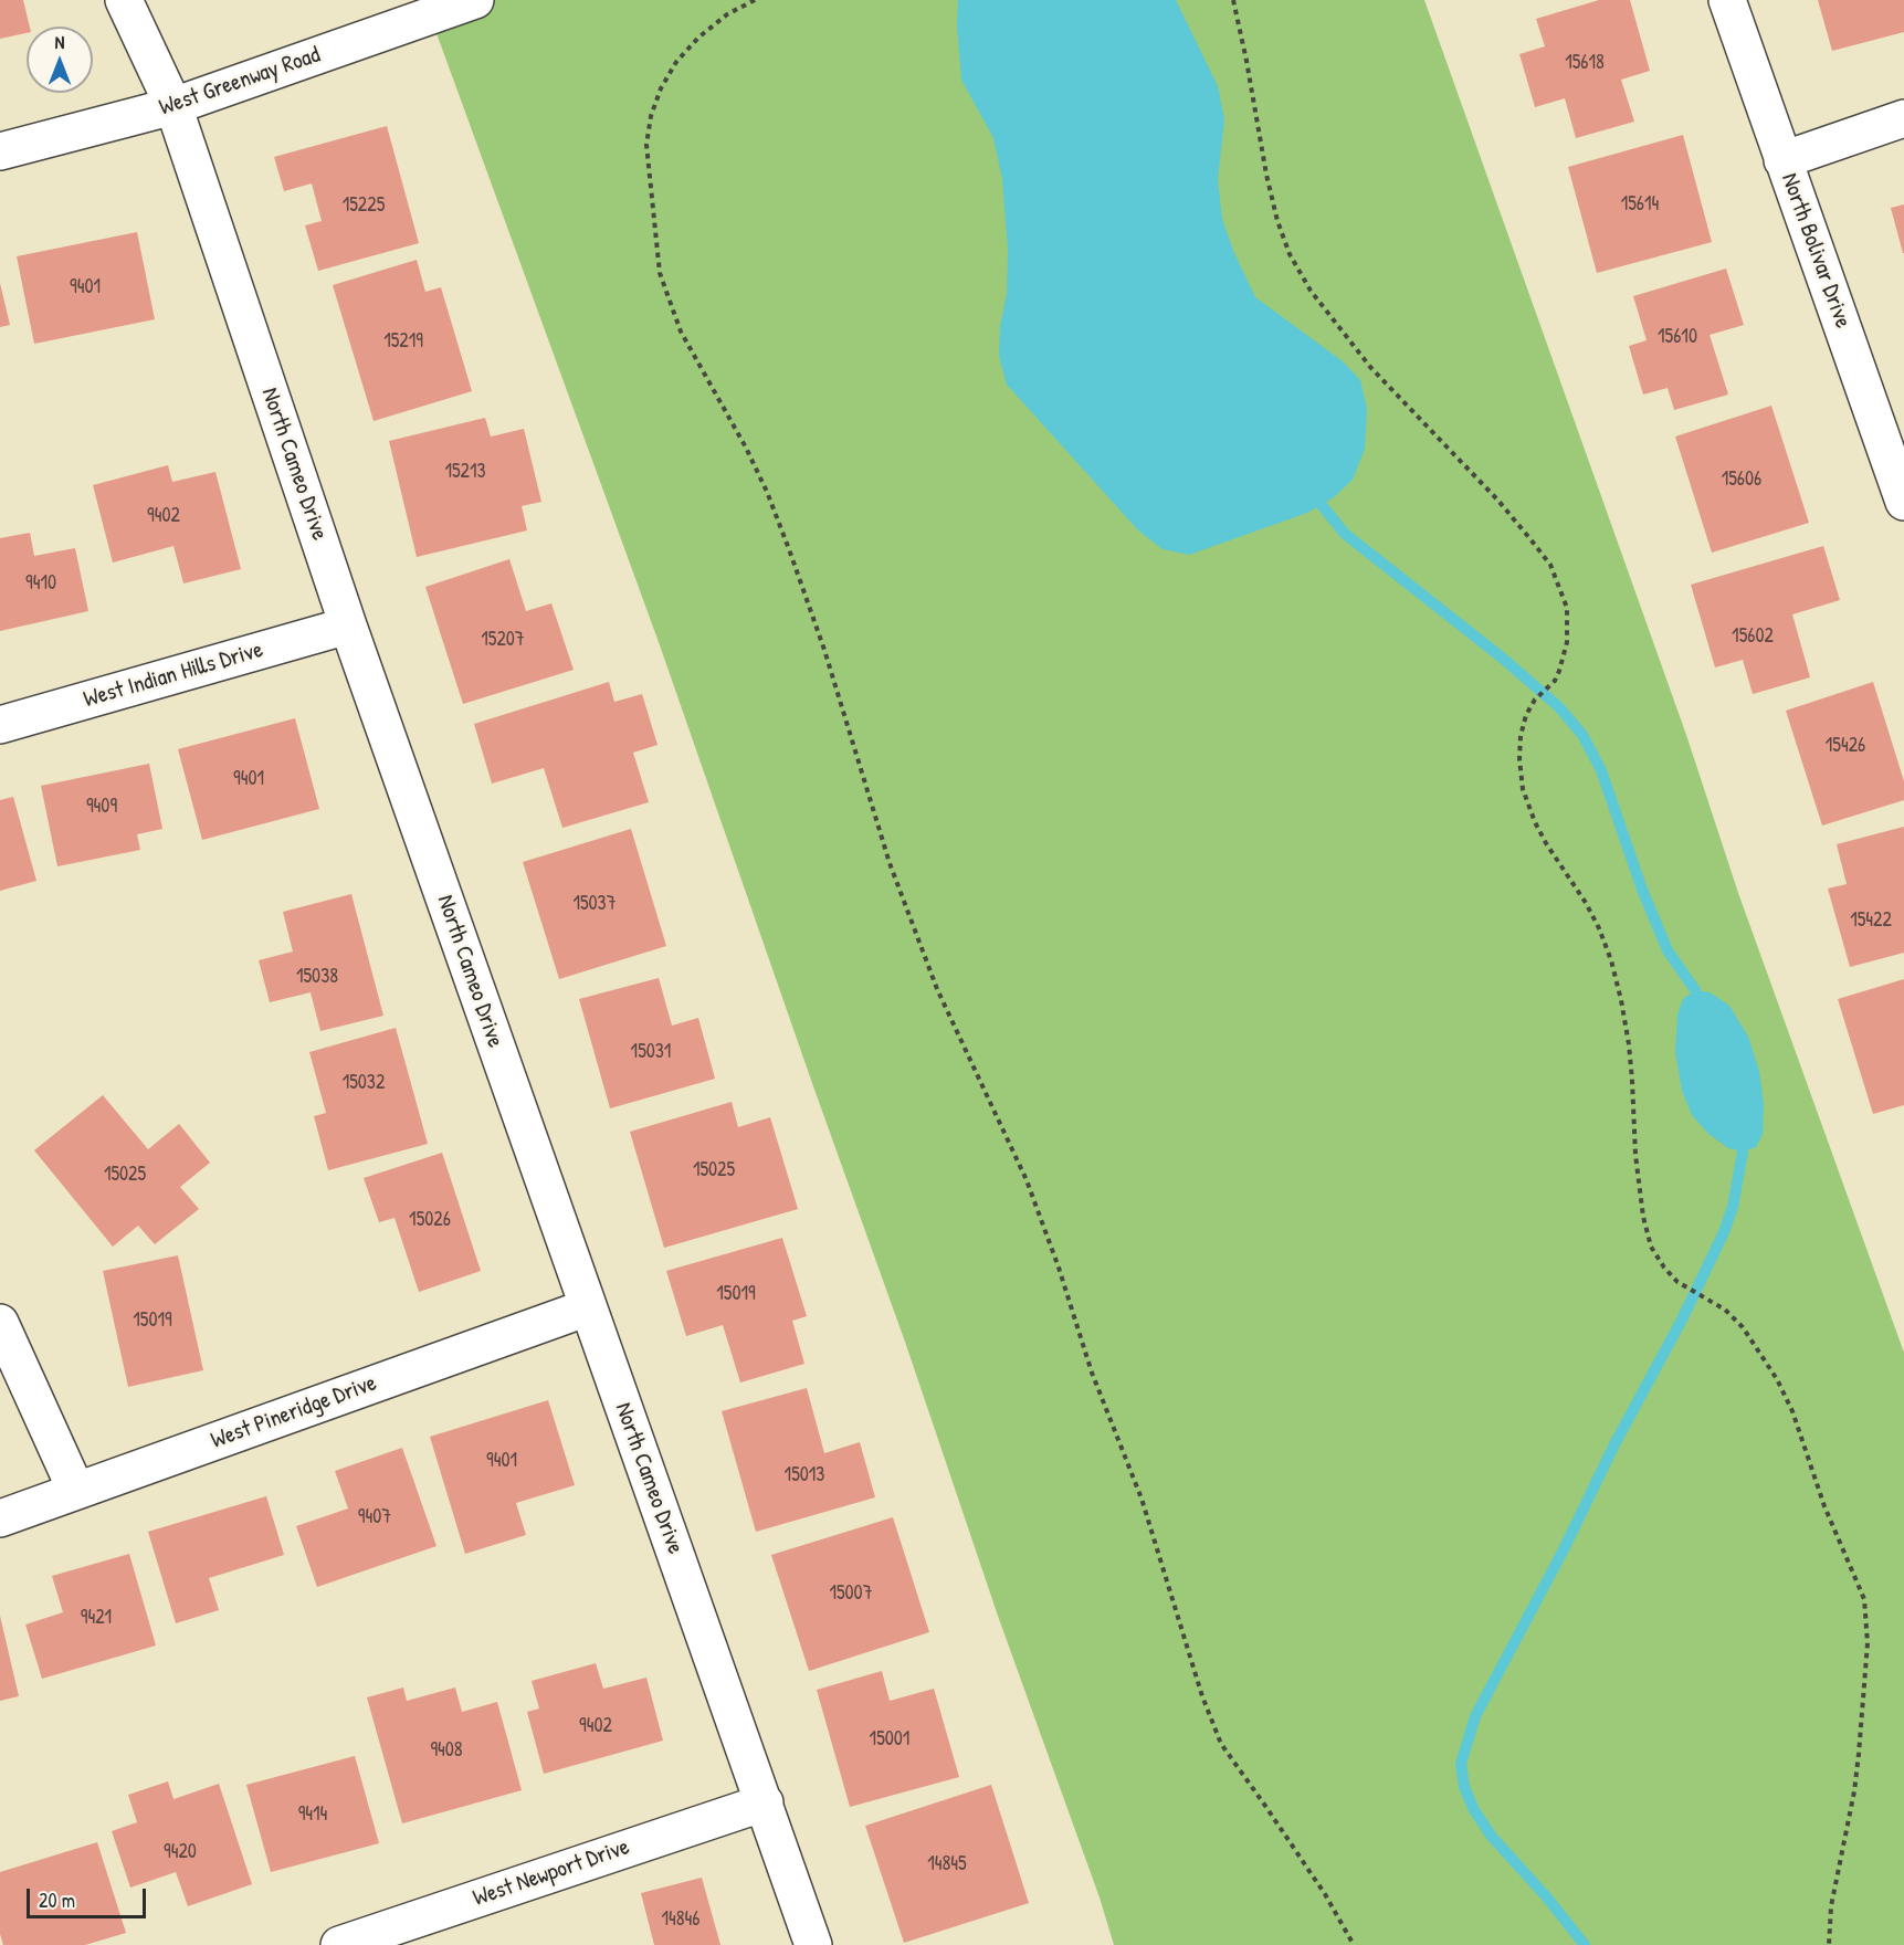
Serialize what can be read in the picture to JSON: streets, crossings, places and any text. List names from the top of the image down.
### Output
{
  "streets": {
    "street": [
      "West Greenway Road",
      "North Bolivar Drive",
      "North Cameo Drive",
      "West Indian Hills Drive",
      "West Pineridge Drive",
      "West Newport Drive"
    ]
  },
  "crossings": [
    ["West Greenway Road", "North Cameo Drive"],
    ["North Cameo Drive", "West Indian Hills Drive"],
    ["North Cameo Drive", "West Pineridge Drive"],
    ["North Cameo Drive", "West Newport Drive"]
  ],
  "house_numbers": [
    "15618",
    "15614",
    "15225",
    "9401",
    "15610",
    "15219",
    "15213",
    "15606",
    "9402",
    "9410",
    "15602",
    "15207",
    "15426",
    "9401",
    "9409",
    "15037",
    "15422",
    "15038",
    "15031",
    "15032",
    "15025",
    "15025",
    "15026",
    "15019",
    "15019",
    "9401",
    "15013",
    "9407",
    "15007",
    "9421",
    "9402",
    "15001",
    "9408",
    "9414",
    "9420",
    "14845",
    "14846"
  ],
  "scale_bar": "20 m",
  "north": "top"
}
